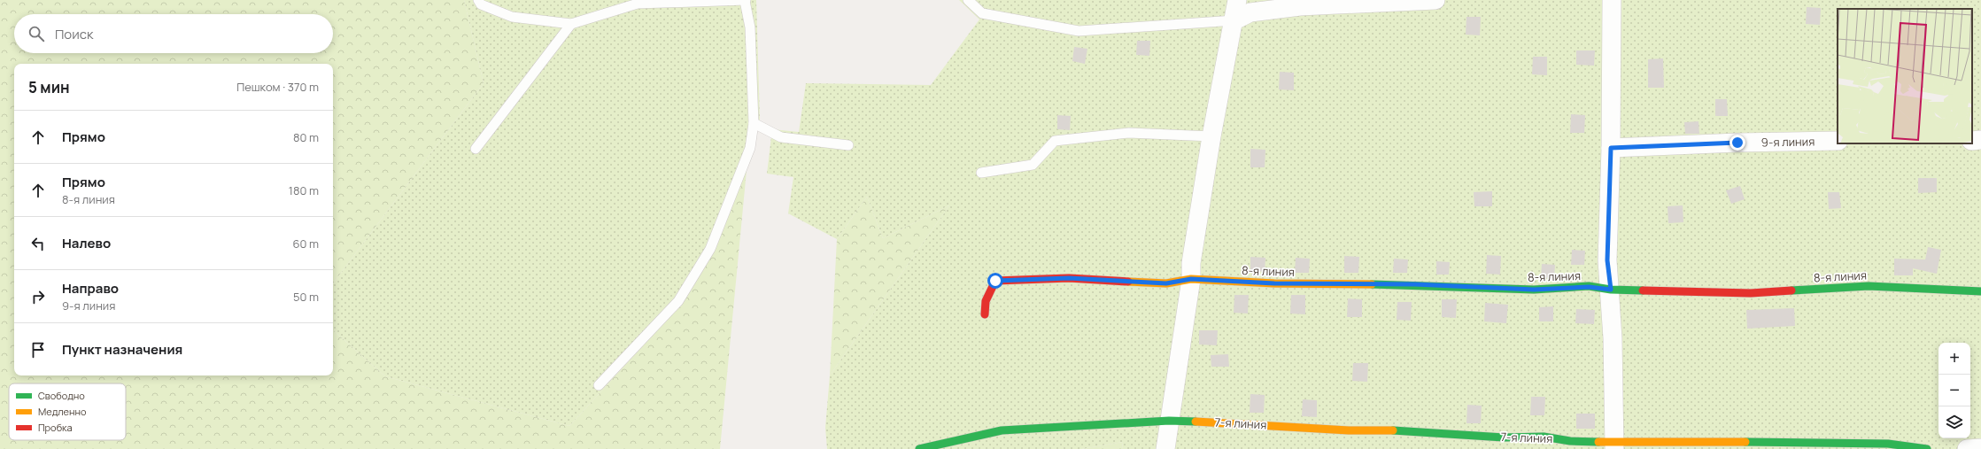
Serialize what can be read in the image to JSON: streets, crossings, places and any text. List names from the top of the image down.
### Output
{
  "streets": {
    "street": ["9-я линия", "8-я линия", "7-я линия"]
  },
  "legend": ["Свободно", "Медленно", "Пробка"],
  "page": {
    "search": "Поиск",
    "heading": ["5 мин", "Пешком · 370 m"],
    "list": [
      ["Прямо", "80 m"],
      ["Прямо", "8-я линия", "180 m"],
      ["Налево", "60 m"],
      ["Направо", "9-я линия", "50 m"],
      "Пункт назначения"
    ],
    "map_buttons": ["+", "−"]
  }
}
